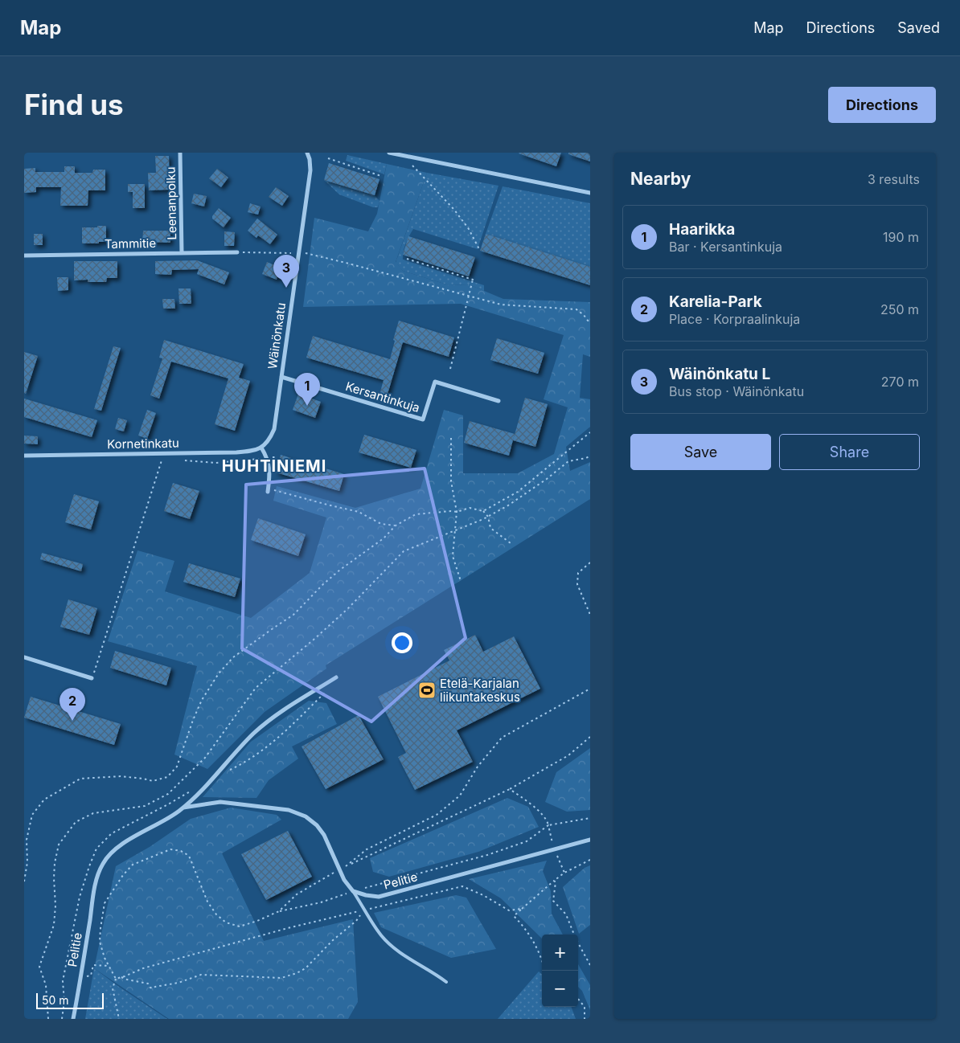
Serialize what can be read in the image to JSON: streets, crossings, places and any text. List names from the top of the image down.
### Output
{
  "streets": {
    "street": [
      "Leenanpolku",
      "Tammitie",
      "Wäinönkatu",
      "Kersantinkuja",
      "Kornetinkatu",
      "Pelitie"
    ]
  },
  "crossings": [
    ["Leenanpolku", "Tammitie"],
    ["Wäinönkatu", "Kersantinkuja"],
    ["Wäinönkatu", "Kornetinkatu"]
  ],
  "districts": ["HUHTINIEMI"],
  "places": {
    "sports": ["Etelä-Karjalan liikuntakeskus"]
  },
  "scale_bar": "50 m",
  "page": {
    "header": "Map",
    "nav": ["Map", "Directions", "Saved"],
    "buttons": [
      "Directions",
      ["Save", "Share"]
    ],
    "title": "Find us",
    "heading": ["Nearby", "3 results"],
    "list": [
      {
        "mark": "1",
        "name": "Haarikka",
        "note": "Bar · Kersantinkuja",
        "value": "190 m"
      },
      {
        "mark": "2",
        "name": "Karelia-Park",
        "note": "Place · Korpraalinkuja",
        "value": "250 m"
      },
      {
        "mark": "3",
        "name": "Wäinönkatu L",
        "note": "Bus stop · Wäinönkatu",
        "value": "270 m"
      }
    ],
    "pins": ["3", "1", "2"],
    "map_buttons": ["+", "−"],
    "scale": "50 m"
  }
}
